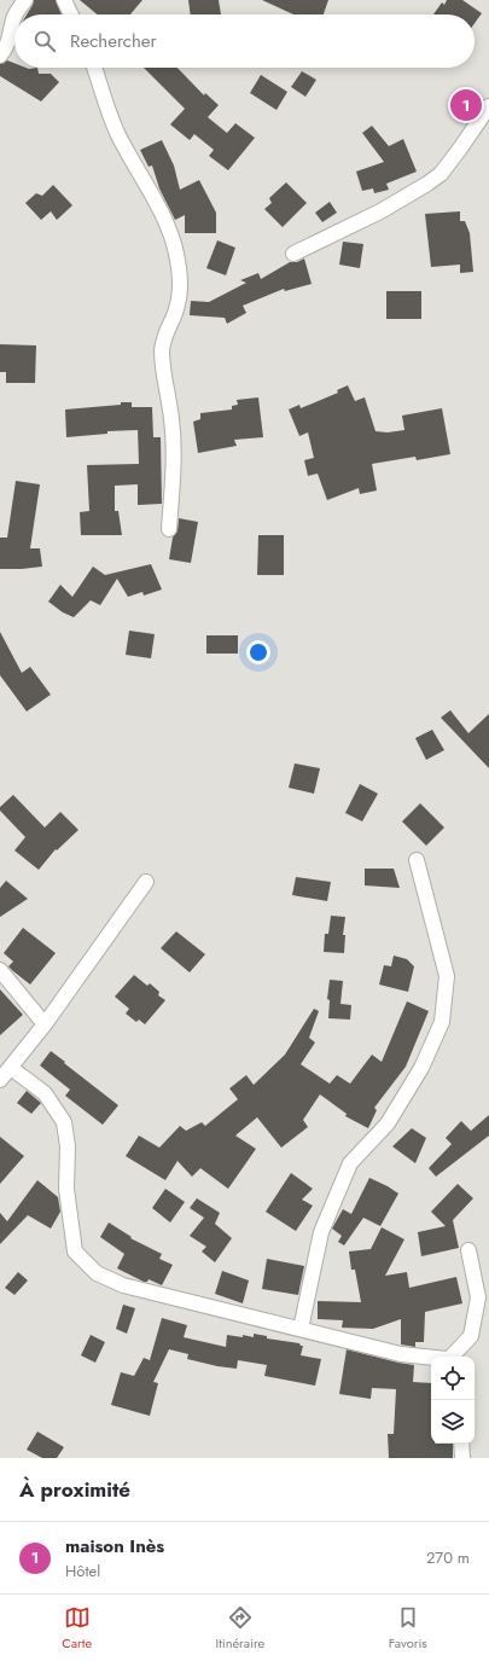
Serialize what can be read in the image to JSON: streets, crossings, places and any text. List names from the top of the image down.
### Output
{
  "page": {
    "search": "Rechercher",
    "pins": "1",
    "heading": "À proximité",
    "list": [
      {
        "mark": "1",
        "name": "maison Inès",
        "note": "Hôtel",
        "value": "270 m"
      }
    ],
    "nav": ["Carte", "Itinéraire", "Favoris"]
  }
}
